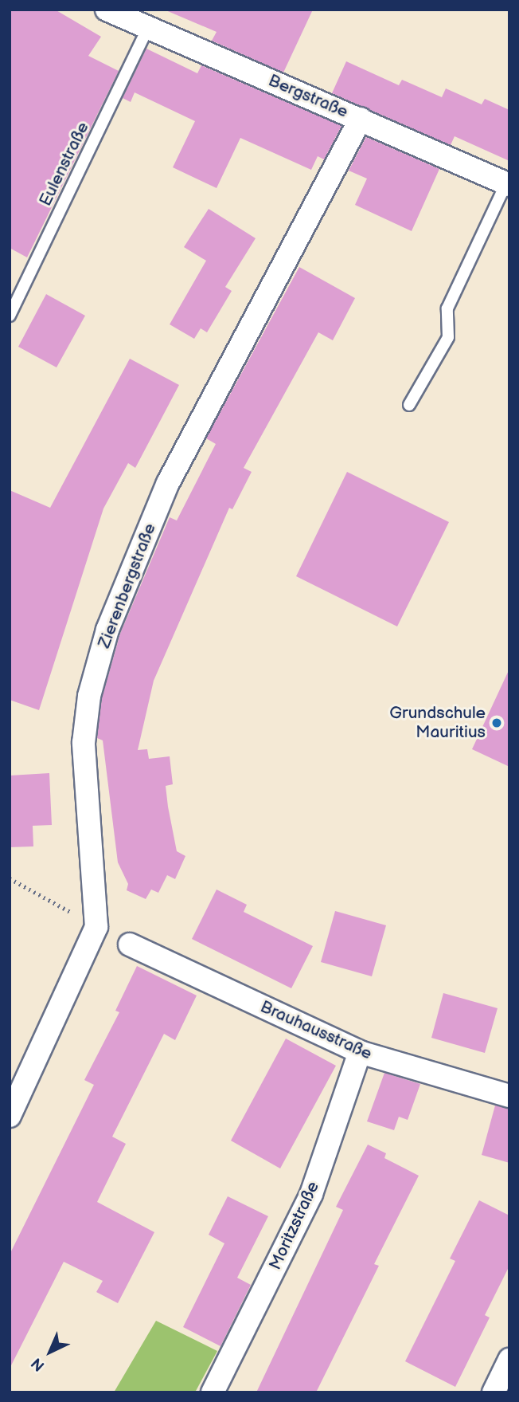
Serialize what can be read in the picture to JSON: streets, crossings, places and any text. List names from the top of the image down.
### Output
{
  "streets": {
    "street": [
      "Bergstraße",
      "Zierenbergstraße",
      "Brauhausstraße",
      "Moritzstraße"
    ],
    "lane": ["Eulenstraße"]
  },
  "crossings": [
    ["Bergstraße", "Eulenstraße"],
    ["Bergstraße", "Zierenbergstraße"],
    ["Brauhausstraße", "Moritzstraße"]
  ],
  "places": ["Grundschule Mauritius"],
  "north": "bottom left"
}
